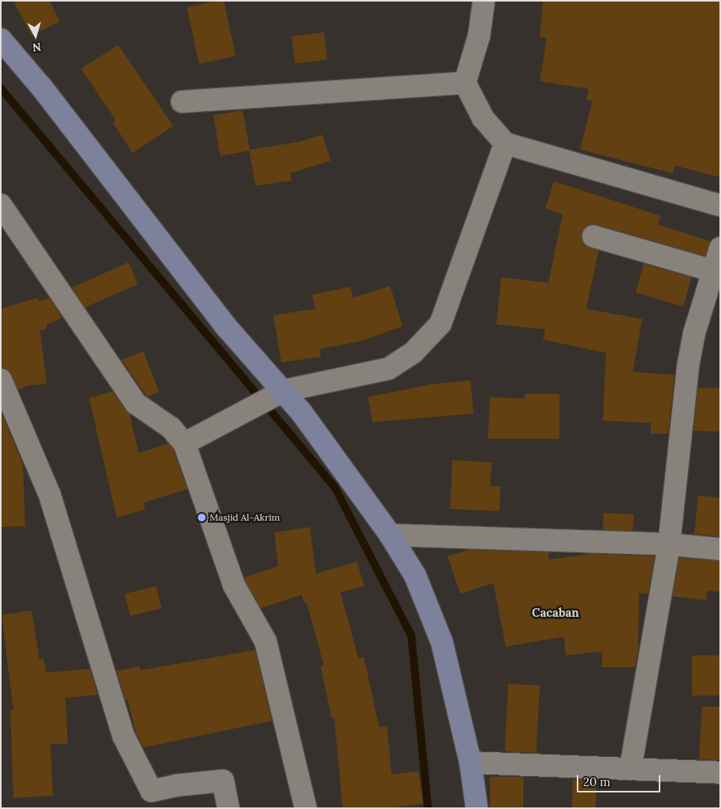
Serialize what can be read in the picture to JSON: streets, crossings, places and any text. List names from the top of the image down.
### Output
{
  "districts": ["Cacaban"],
  "places": ["Masjid Al-Akrim"],
  "scale_bar": "20 m",
  "north": "bottom"
}
